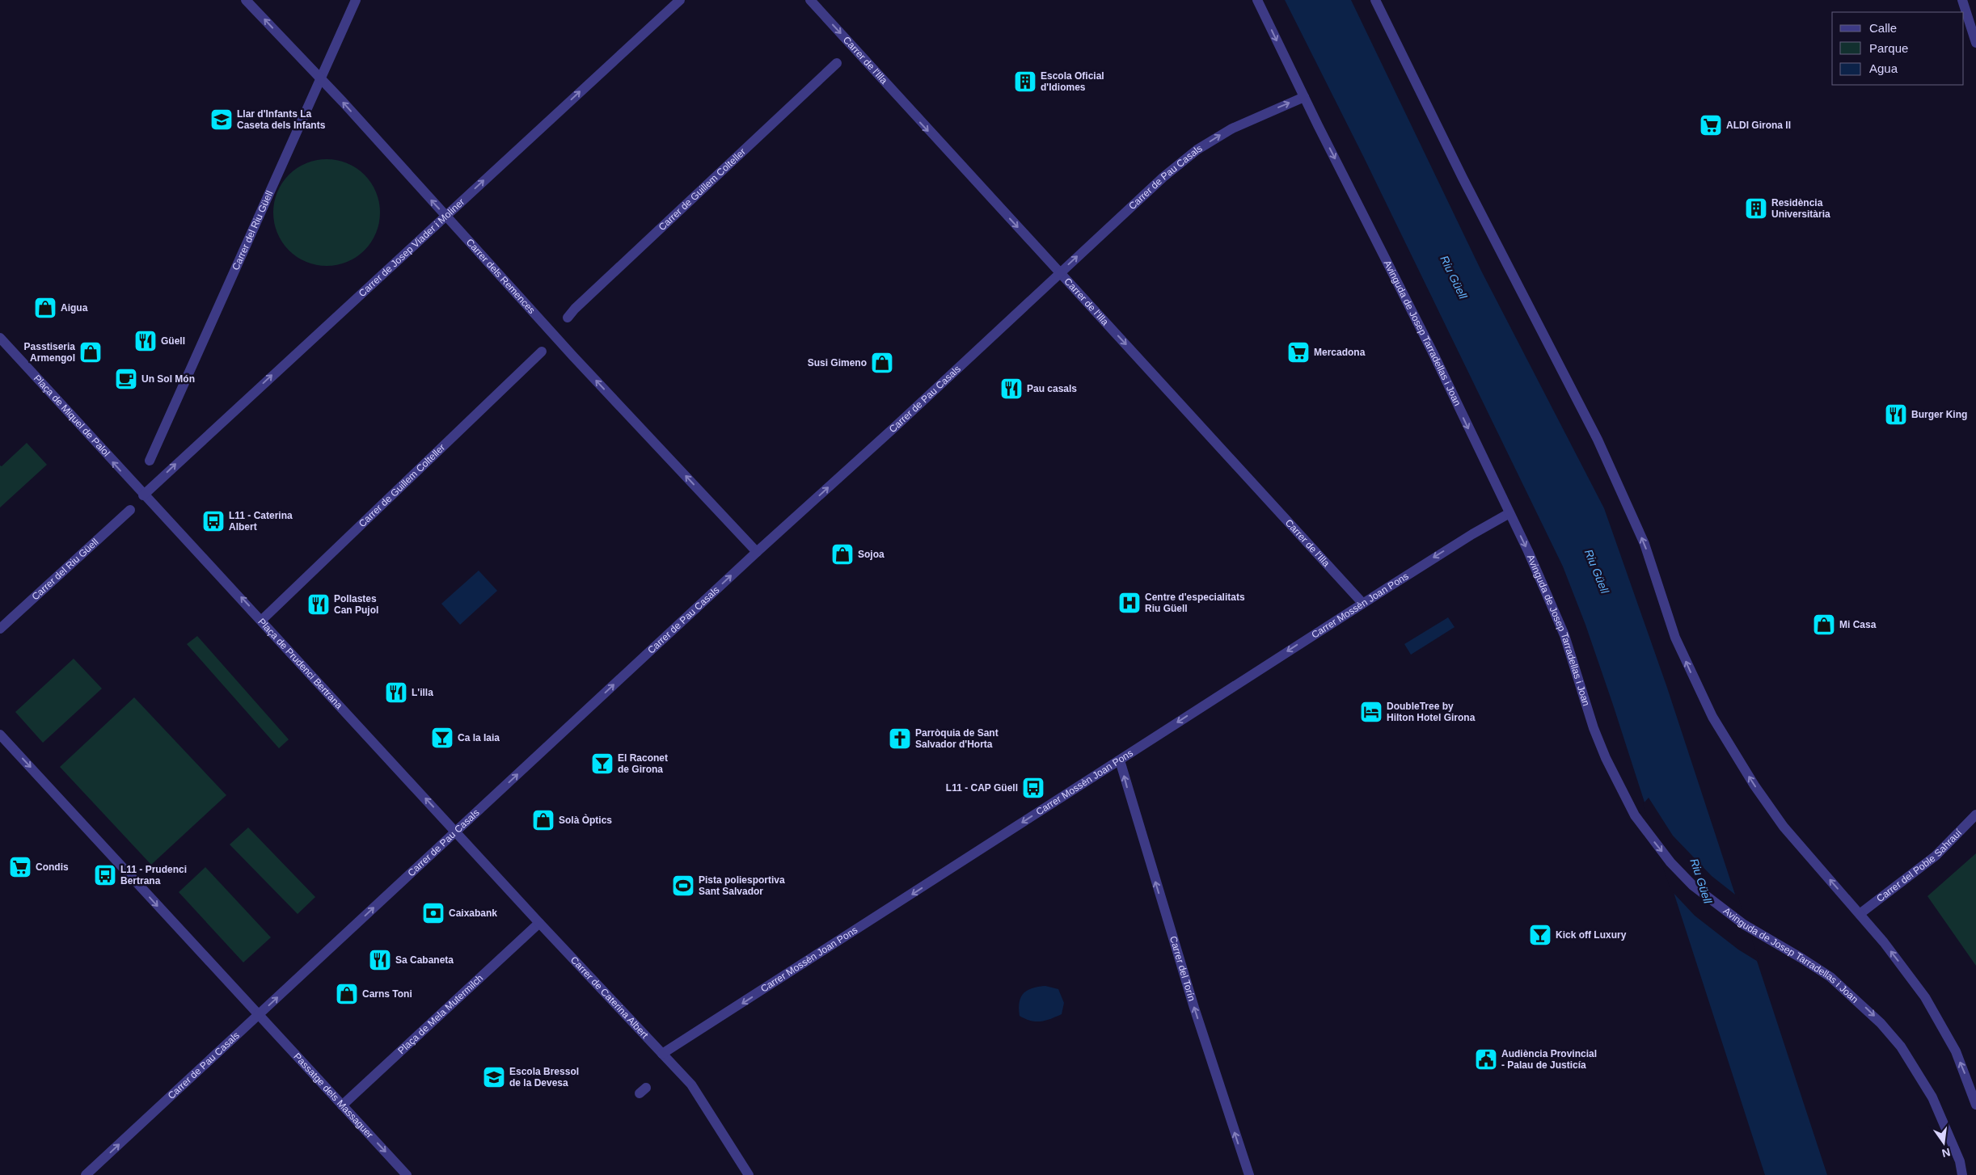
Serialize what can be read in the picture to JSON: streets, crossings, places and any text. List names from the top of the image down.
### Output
{
  "streets": {
    "street": [
      "Carrer de l'Illa",
      "Carrer de Pau Casals",
      "Carrer de Guillem Colteller",
      "Carrer del Riu Güell",
      "Carrer de Josep Viader i Moliner",
      "Carrer dels Remences",
      "Avinguda de Josep Tarradellas i Joan",
      "Plaça de Miquel de Palol",
      "Carrer Mossèn Joan Pons",
      "Plaça de Prudenci Bertrana",
      "Carrer del Poble Sahrauí",
      "Carrer del Torín",
      "Carrer de Caterina Albert",
      "Plaça de Mela Mutermilch",
      "Passatge dels Massaguer"
    ]
  },
  "crossings": [
    ["Carrer de l'Illa", "Carrer de Pau Casals"],
    ["Carrer de l'Illa", "Carrer Mossèn Joan Pons"],
    ["Carrer de Pau Casals", "Carrer dels Remences"],
    ["Carrer de Pau Casals", "Avinguda de Josep Tarradellas i Joan"],
    ["Carrer de Pau Casals", "Plaça de Prudenci Bertrana"],
    ["Carrer de Pau Casals", "Carrer de Caterina Albert"],
    ["Carrer de Pau Casals", "Passatge dels Massaguer"],
    ["Carrer de Guillem Colteller", "Plaça de Prudenci Bertrana"],
    ["Carrer del Riu Güell", "Carrer dels Remences"],
    ["Carrer de Josep Viader i Moliner", "Carrer dels Remences"],
    ["Carrer de Josep Viader i Moliner", "Plaça de Miquel de Palol"],
    ["Carrer de Josep Viader i Moliner", "Plaça de Prudenci Bertrana"],
    ["Avinguda de Josep Tarradellas i Joan", "Carrer Mossèn Joan Pons"],
    ["Plaça de Miquel de Palol", "Plaça de Prudenci Bertrana"],
    ["Carrer Mossèn Joan Pons", "Carrer del Torín"],
    ["Carrer Mossèn Joan Pons", "Carrer de Caterina Albert"],
    ["Plaça de Prudenci Bertrana", "Carrer de Caterina Albert"],
    ["Carrer de Caterina Albert", "Plaça de Mela Mutermilch"],
    ["Plaça de Mela Mutermilch", "Passatge dels Massaguer"]
  ],
  "one_way": [
    "Carrer de l'Illa",
    "Carrer de Pau Casals",
    "Carrer de Josep Viader i Moliner",
    "Carrer dels Remences",
    "Avinguda de Josep Tarradellas i Joan",
    "Plaça de Miquel de Palol",
    "Carrer Mossèn Joan Pons",
    "Plaça de Prudenci Bertrana",
    "Carrer del Torín",
    "Passatge dels Massaguer"
  ],
  "water": ["Riu Güell"],
  "places": {
    "building": ["Escola Oficial d'Idiomes", "Residència Universitària"],
    "school or university": ["Llar d'Infants La Caseta dels Infants", "Escola Bressol de la Devesa"],
    "supermarket": ["ALDI Girona II", "Mercadona", "Condis"],
    "shop": [
      "Aigua",
      "Passtiseria Armengol",
      "Susi Gimeno",
      "Sojoa",
      "Mi Casa",
      "Solà Òptics",
      "Carns Toni"
    ],
    "restaurant": [
      "Güell",
      "Pau casals",
      "Burger King",
      "Pollastes Can Pujol",
      "L'illa",
      "Sa Cabaneta"
    ],
    "cafe": ["Un Sol Món"],
    "bus stop": ["L11 - Caterina Albert", "L11 - CAP Güell", "L11 - Prudenci Bertrana"],
    "hospital": ["Centre d'especialitats Riu Güell"],
    "hotel": ["DoubleTree by Hilton Hotel Girona"],
    "bar": ["Ca la Iaia", "El Raconet de Girona", "Kick off Luxury"],
    "church": ["Parròquia de Sant Salvador d'Horta"],
    "sports": ["Pista poliesportiva Sant Salvador"],
    "bank": ["Caixabank"],
    "public building": ["Audiència Provincial - Palau de Justicía"]
  },
  "legend": ["Calle", "Parque", "Agua"],
  "north": "bottom"
}
